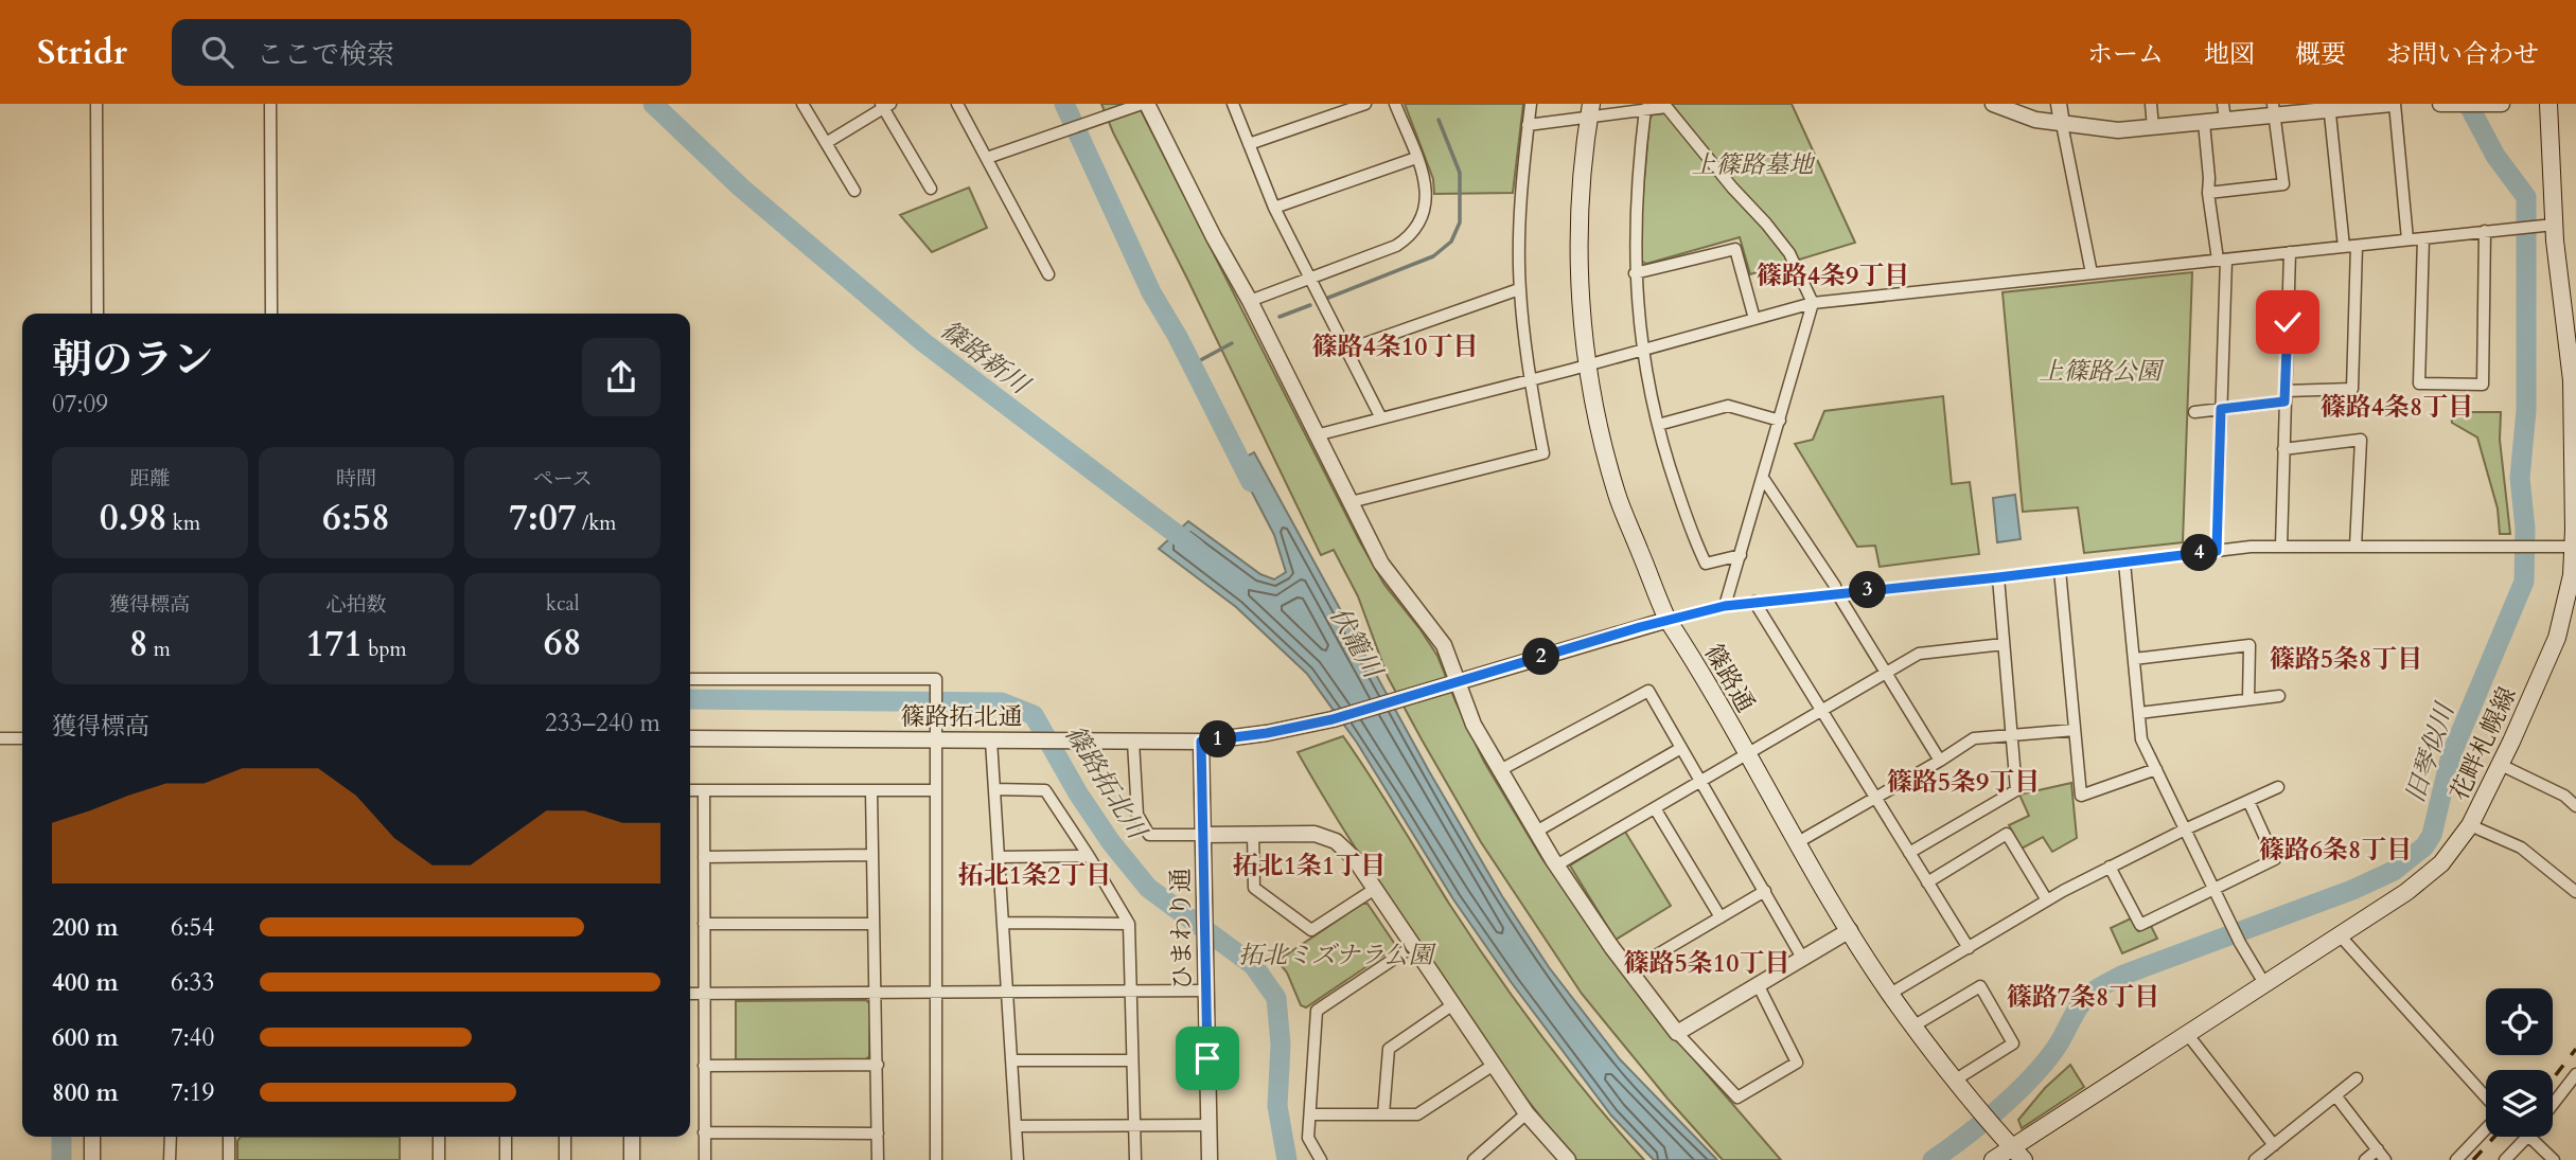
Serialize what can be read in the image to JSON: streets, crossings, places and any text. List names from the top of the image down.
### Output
{
  "streets": {
    "main road": ["篠路通", "花畔札幌線"],
    "street": ["篠路拓北通", "ひまわり通"]
  },
  "crossings": [
    ["篠路通", "篠路拓北通"],
    ["篠路通", "花畔札幌線"],
    ["篠路拓北通", "ひまわり通"]
  ],
  "districts": [
    "篠路4条9丁目",
    "篠路4条10丁目",
    "篠路4条8丁目",
    "篠路5条8丁目",
    "篠路5条9丁目",
    "篠路6条8丁目",
    "拓北1条1丁目",
    "拓北1条2丁目",
    "篠路5条10丁目",
    "篠路7条8丁目"
  ],
  "water": [
    "篠路新川",
    "伏籠川",
    "旧琴似川",
    "篠路拓北川"
  ],
  "parks": ["上篠路墓地", "上篠路公園", "拓北ミズナラ公園"],
  "page": {
    "header": "Stridr",
    "search": "ここで検索",
    "nav": [
      "ホーム",
      "地図",
      "概要",
      "お問い合わせ"
    ],
    "heading": ["朝のラン", "07:09"],
    "stats": [
      ["距離", "0.98 km"],
      ["時間", "6:58"],
      ["ペース", "7:07 /km"],
      ["獲得標高", "8 m"],
      ["心拍数", "171 bpm"],
      ["kcal", "68"]
    ],
    "pins": [
      "4",
      "3",
      "2",
      "1"
    ],
    "chart": ["獲得標高", "233–240 m"],
    "list": [
      {
        "name": "200 m",
        "note": "6:54"
      },
      {
        "name": "400 m",
        "note": "6:33"
      },
      {
        "name": "600 m",
        "note": "7:40"
      },
      {
        "name": "800 m",
        "note": "7:19"
      }
    ]
  }
}
